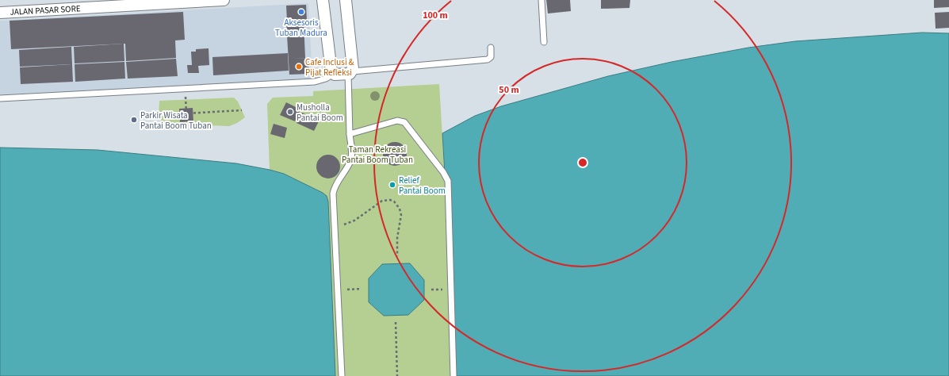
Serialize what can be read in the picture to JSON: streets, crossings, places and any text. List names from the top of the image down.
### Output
{
  "streets": {
    "street": ["JALAN PASAR SORE"]
  },
  "parks": ["Taman Rekreasi Pantai Boom Tuban"],
  "places": [
    "Aksesoris Tuban Madura",
    "Cafe Inclusi & Pijat Refleksi",
    "Musholla Pantai Boom",
    "Parkir Wisata Pantai Boom Tuban",
    "Relief Pantai Boom"
  ],
  "rings": ["100 m", "50 m"]
}
